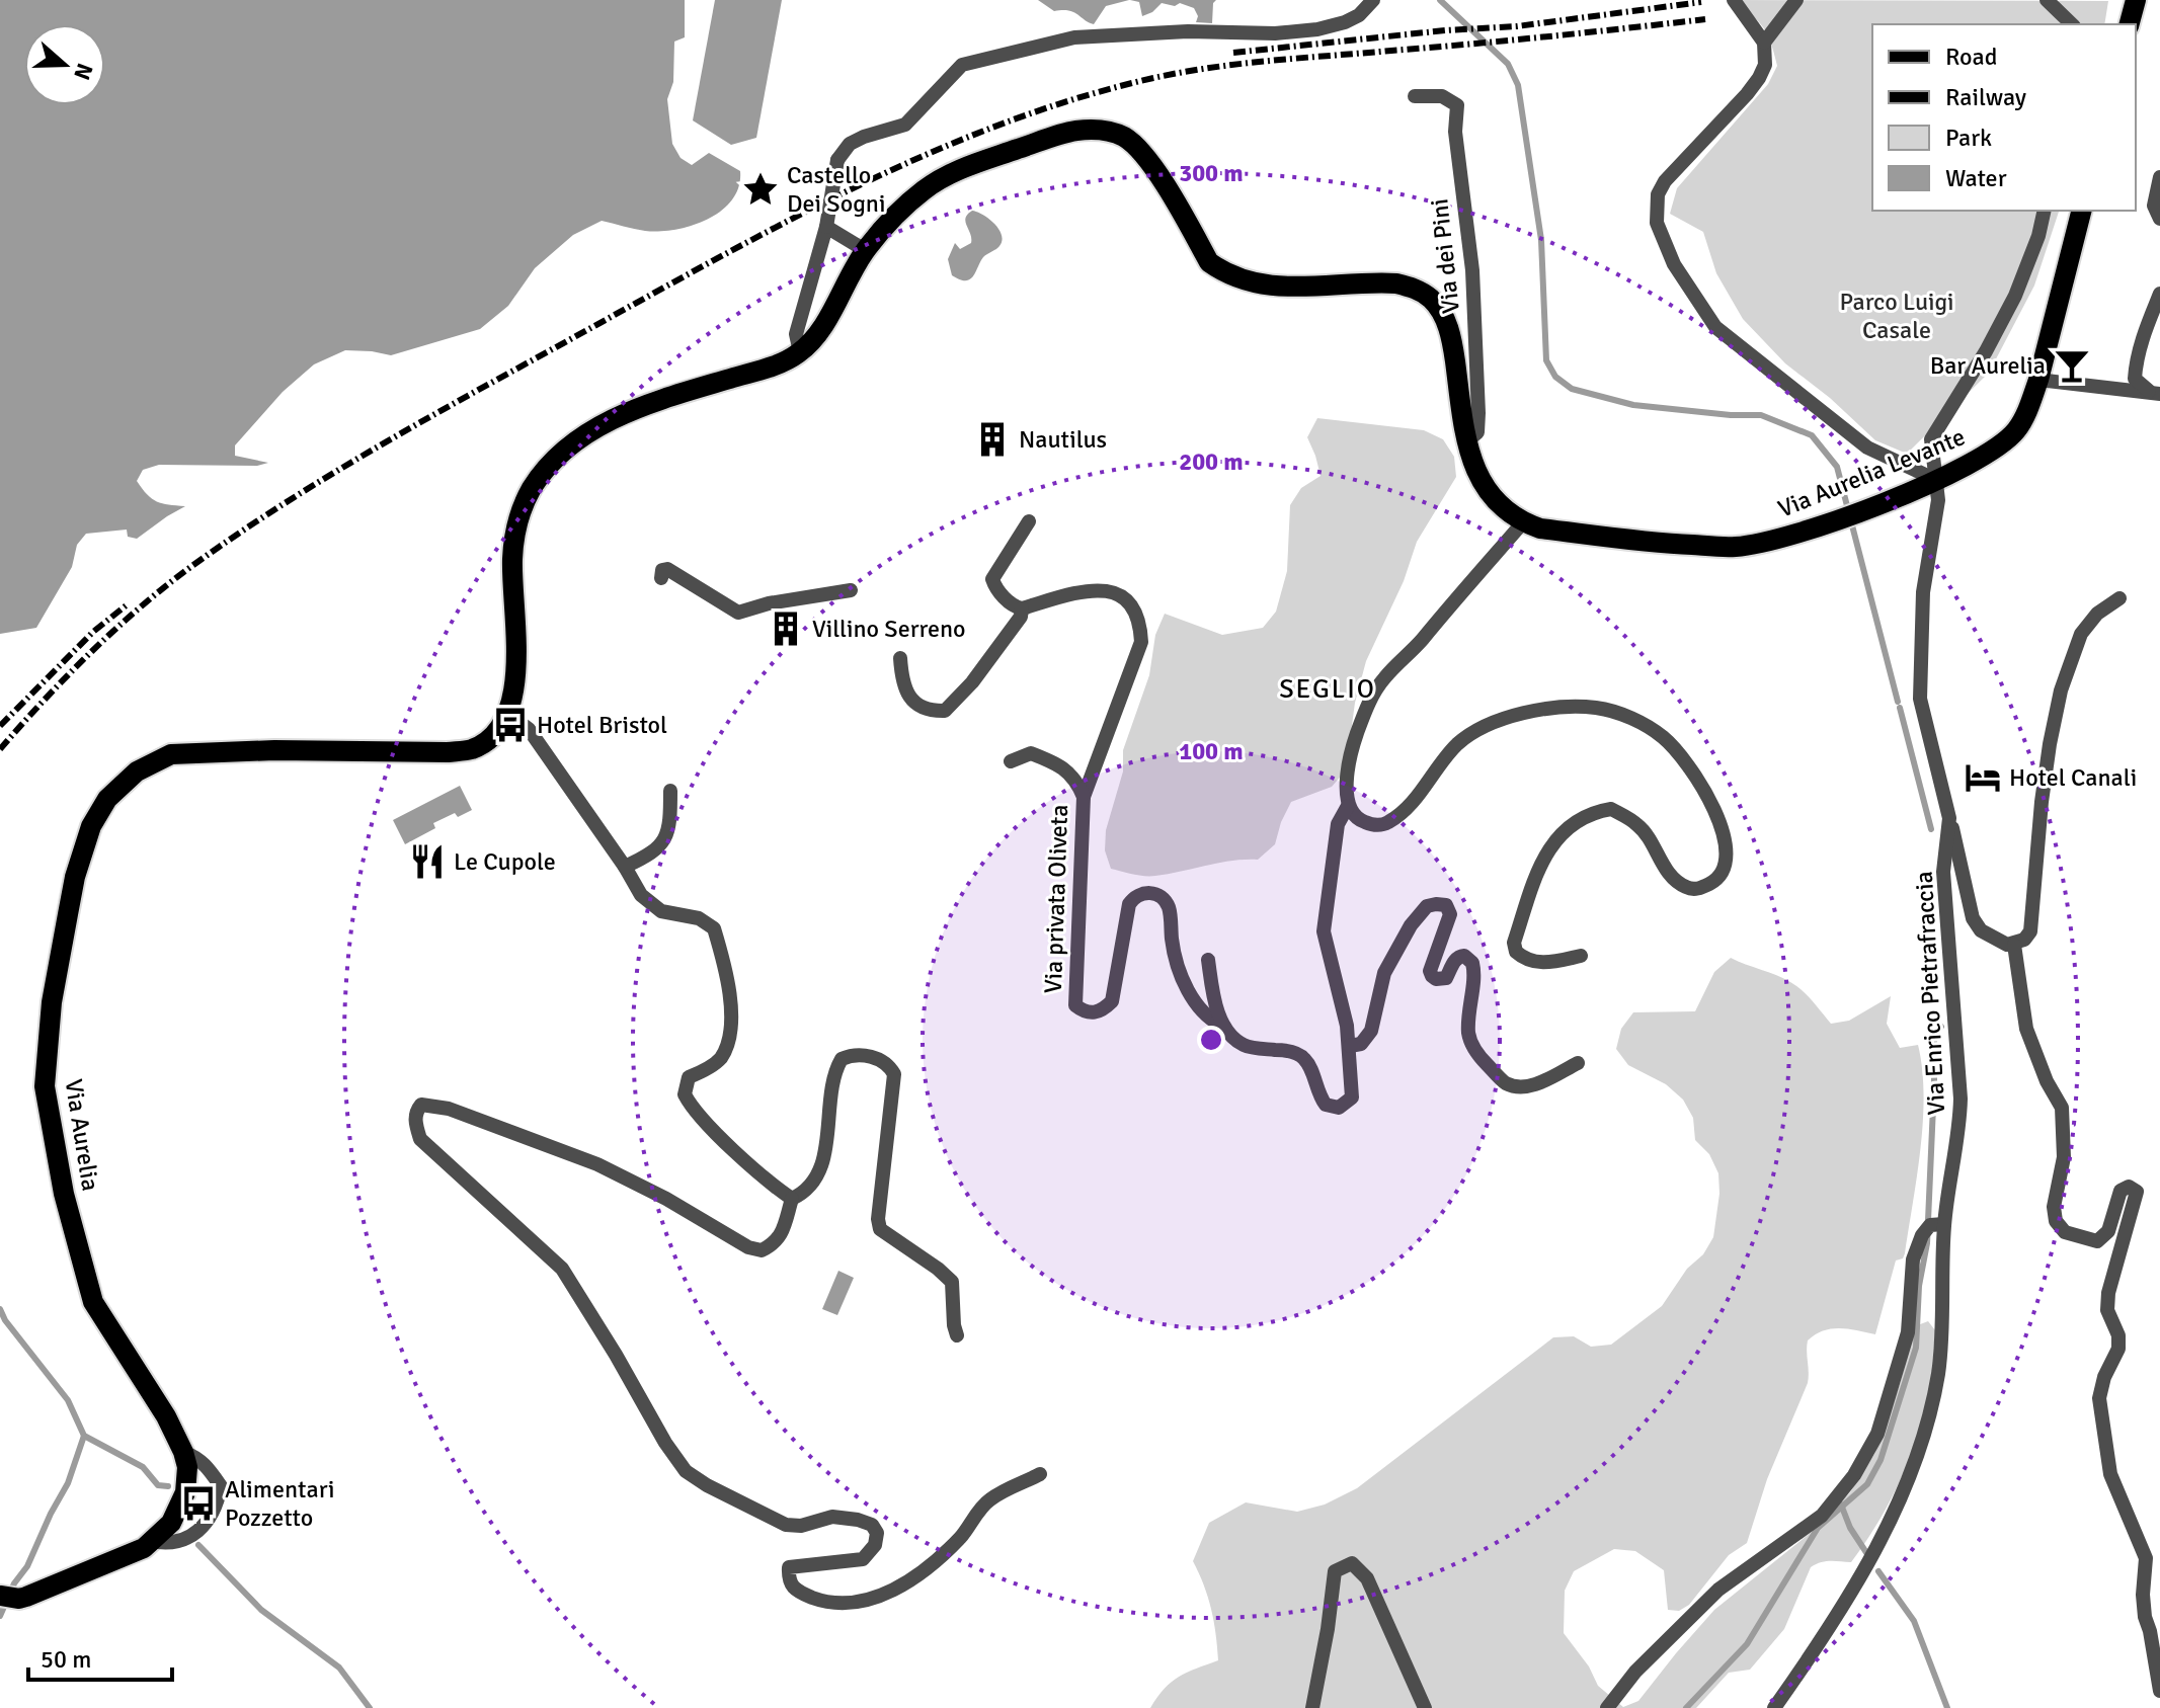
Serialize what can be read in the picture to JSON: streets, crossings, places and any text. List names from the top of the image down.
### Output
{
  "streets": {
    "main road": ["Via Aurelia Levante", "Via Aurelia"],
    "street": ["Via dei Pini", "Via privata Oliveta", "Via Enrico Pietrafraccia"]
  },
  "crossings": [
    ["Via dei Pini", "Via Aurelia Levante"],
    ["Via Aurelia Levante", "Via Enrico Pietrafraccia"],
    ["Via Aurelia Levante", "Via Aurelia"]
  ],
  "districts": ["SEGLIO"],
  "parks": ["Parco Luigi Casale"],
  "places": {
    "place": ["Castello Dei Sogni"],
    "bar": ["Bar Aurelia"],
    "building": ["Nautilus", "Villino Serreno"],
    "bus stop": ["Hotel Bristol", "Alimentari Pozzetto"],
    "hotel": ["Hotel Canali"],
    "restaurant": ["Le Cupole"]
  },
  "legend": [
    "Road",
    "Railway",
    "Park",
    "Water"
  ],
  "scale_bar": "50 m",
  "north": "right",
  "rings": ["300 m", "200 m", "100 m"]
}
